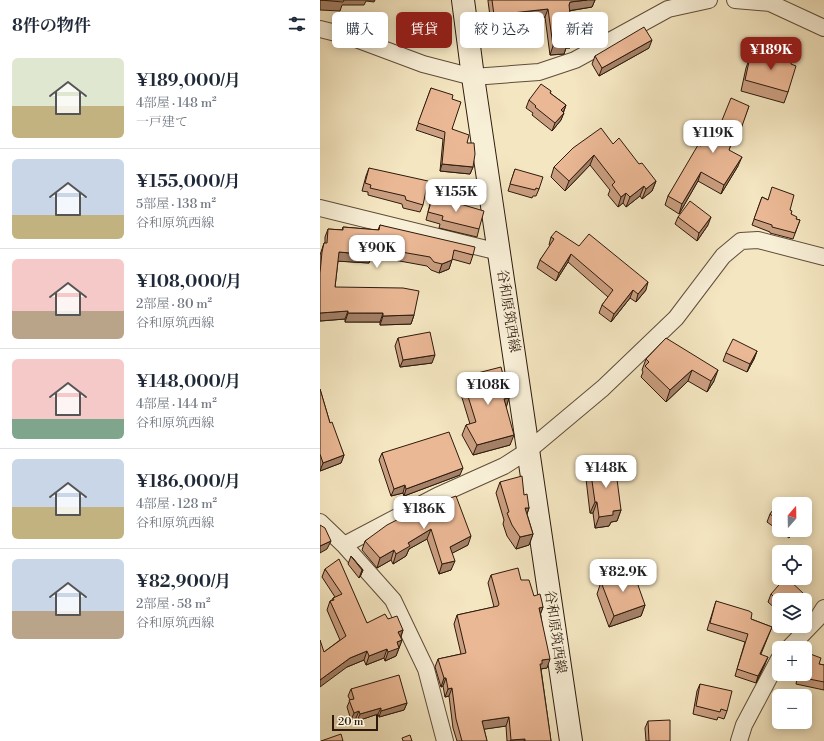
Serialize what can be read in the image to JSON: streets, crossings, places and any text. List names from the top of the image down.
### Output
{
  "streets": {
    "main road": ["谷和原筑西線"]
  },
  "scale_bar": "20 m",
  "north": "top",
  "page": {
    "heading": "8件の物件",
    "chip": [
      "購入",
      "賃貸",
      "絞り込み",
      "新着"
    ],
    "price": [
      "¥189K",
      "¥119K",
      "¥155K",
      "¥90K",
      "¥108K",
      "¥148K",
      "¥186K",
      "¥82.9K"
    ],
    "list": [
      {
        "name": "¥189,000/月",
        "note": "4部屋 · 148 m² · 一戸建て"
      },
      {
        "name": "¥155,000/月",
        "note": "5部屋 · 138 m² · 谷和原筑西線"
      },
      {
        "name": "¥108,000/月",
        "note": "2部屋 · 80 m² · 谷和原筑西線"
      },
      {
        "name": "¥148,000/月",
        "note": "4部屋 · 144 m² · 谷和原筑西線"
      },
      {
        "name": "¥186,000/月",
        "note": "4部屋 · 128 m² · 谷和原筑西線"
      },
      {
        "name": "¥82,900/月",
        "note": "2部屋 · 58 m² · 谷和原筑西線"
      }
    ],
    "map_buttons": ["+", "−"],
    "scale": "20 m"
  }
}
